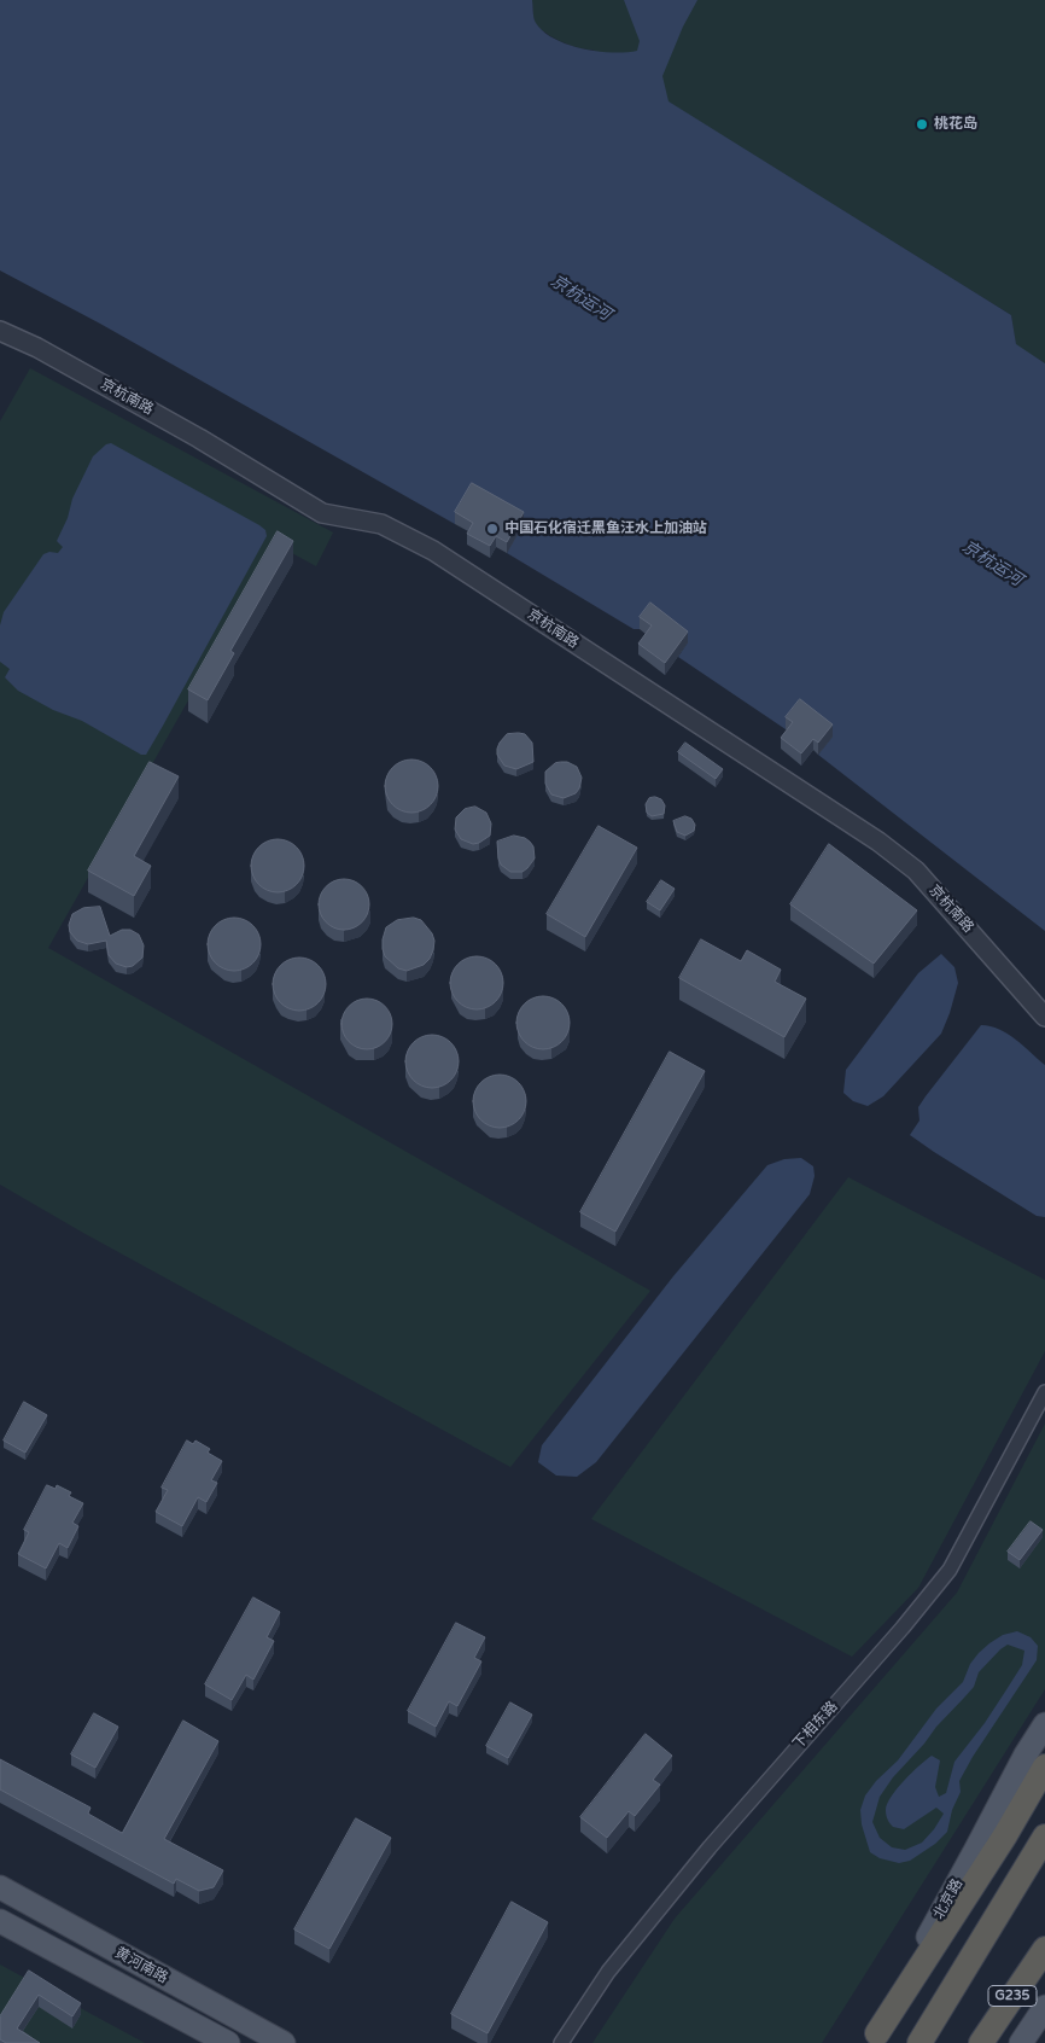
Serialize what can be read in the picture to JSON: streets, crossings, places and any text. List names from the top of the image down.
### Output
{
  "streets": {
    "highway": ["G235"],
    "main road": ["黄河南路"],
    "street": ["京杭南路", "下相东路"]
  },
  "water": ["京杭运河"],
  "places": ["桃花岛", "中国石化宿迁黑鱼汪水上加油站"]
}
